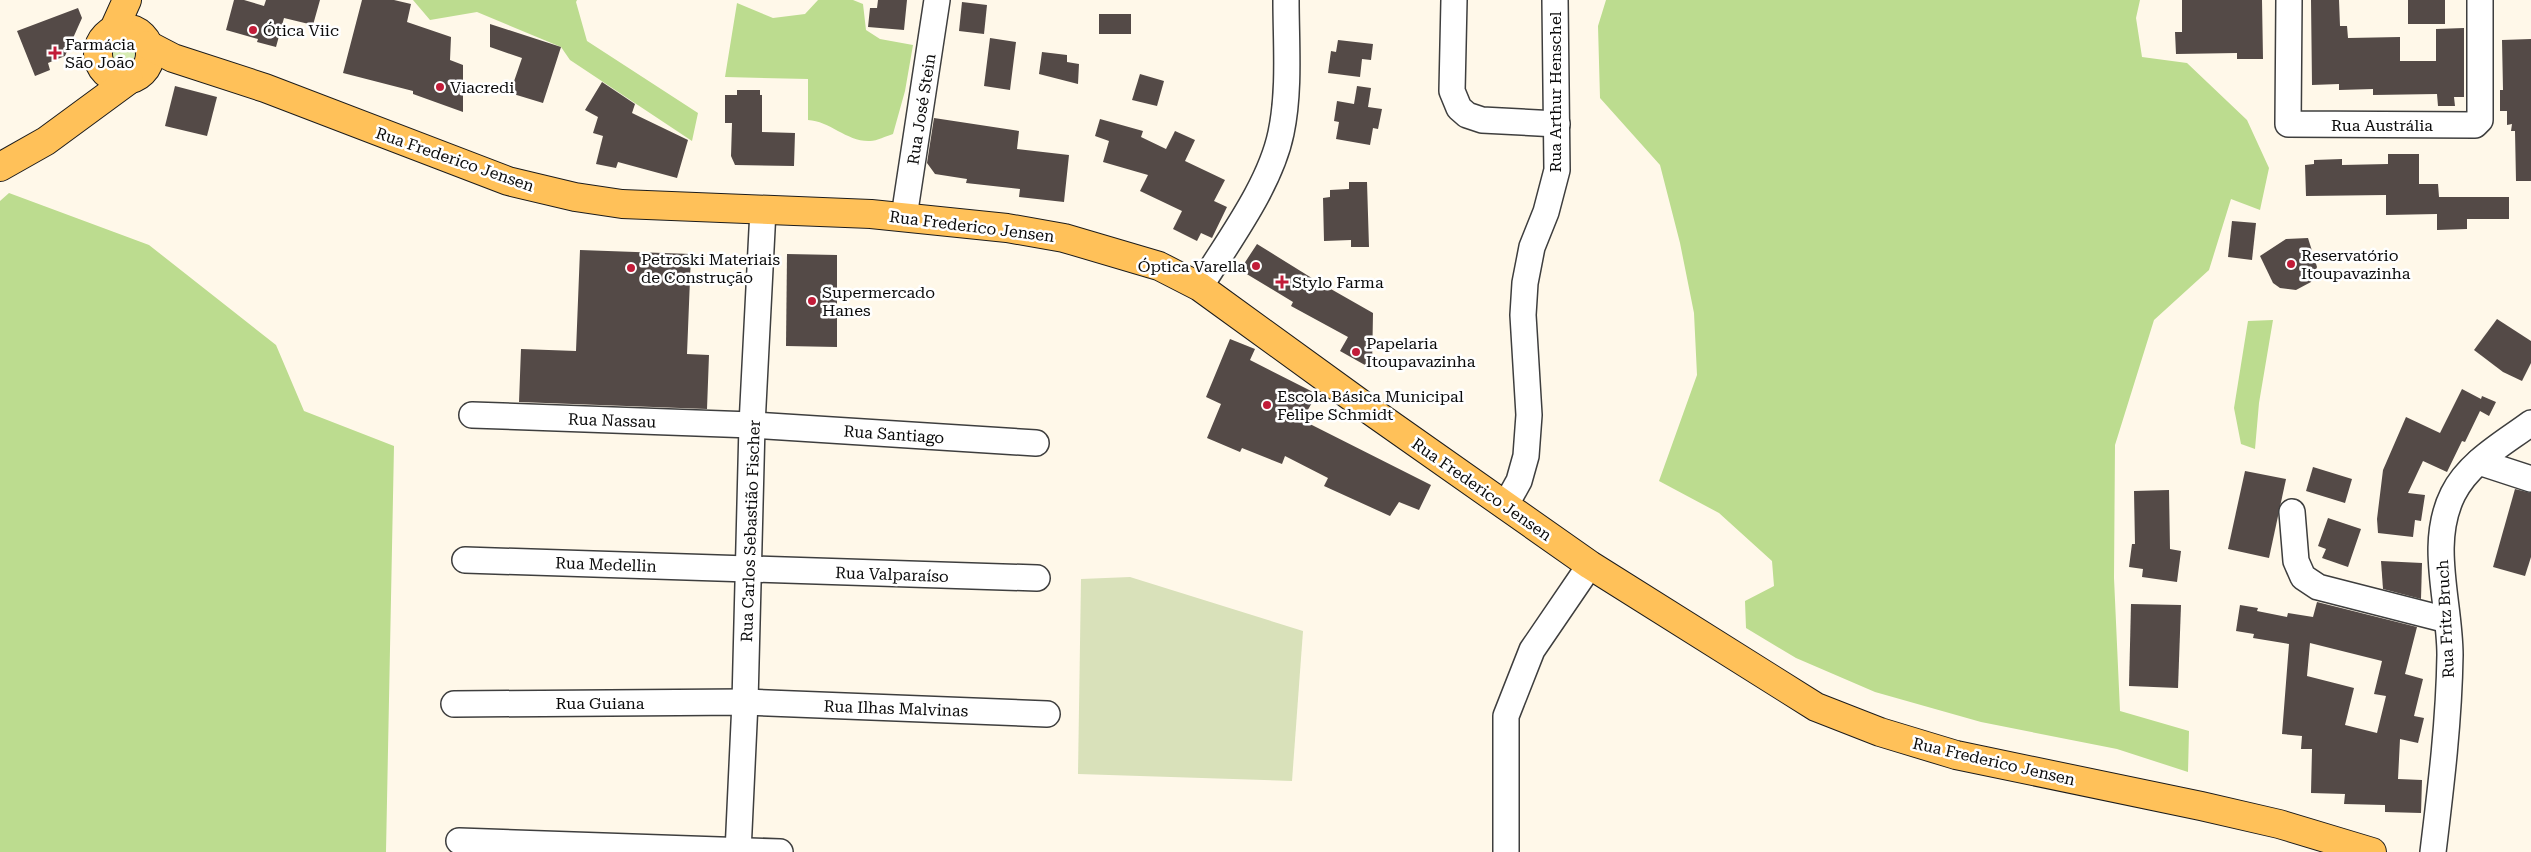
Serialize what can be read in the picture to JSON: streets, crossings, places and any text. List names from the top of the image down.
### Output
{
  "streets": {
    "main road": ["Rua Frederico Jensen"],
    "street": [
      "Rua Arthur Henschel",
      "Rua José Stein",
      "Rua Austrália",
      "Rua Nassau",
      "Rua Santiago",
      "Rua Carlos Sebastião Fischer",
      "Rua Medellin",
      "Rua Valparaíso",
      "Rua Fritz Bruch",
      "Rua Guiana",
      "Rua Ilhas Malvinas"
    ]
  },
  "crossings": [
    ["Rua Arthur Henschel", "Rua Frederico Jensen"],
    ["Rua José Stein", "Rua Frederico Jensen"],
    ["Rua Frederico Jensen", "Rua Carlos Sebastião Fischer"],
    ["Rua Nassau", "Rua Santiago"],
    ["Rua Nassau", "Rua Carlos Sebastião Fischer"],
    ["Rua Santiago", "Rua Carlos Sebastião Fischer"],
    ["Rua Carlos Sebastião Fischer", "Rua Medellin"],
    ["Rua Carlos Sebastião Fischer", "Rua Valparaíso"],
    ["Rua Carlos Sebastião Fischer", "Rua Guiana"],
    ["Rua Carlos Sebastião Fischer", "Rua Ilhas Malvinas"],
    ["Rua Medellin", "Rua Valparaíso"],
    ["Rua Guiana", "Rua Ilhas Malvinas"]
  ],
  "places": {
    "other": [
      "Ótica Viic",
      "Viacredi",
      "Reservatório Itoupavazinha",
      "Óptica Varella",
      "Petroski Materiais de Construção",
      "Supermercado Hanes",
      "Papelaria Itoupavazinha",
      "Escola Básica Municipal Felipe Schmidt"
    ],
    "health": ["Farmácia São João", "Stylo Farma"]
  }
}
